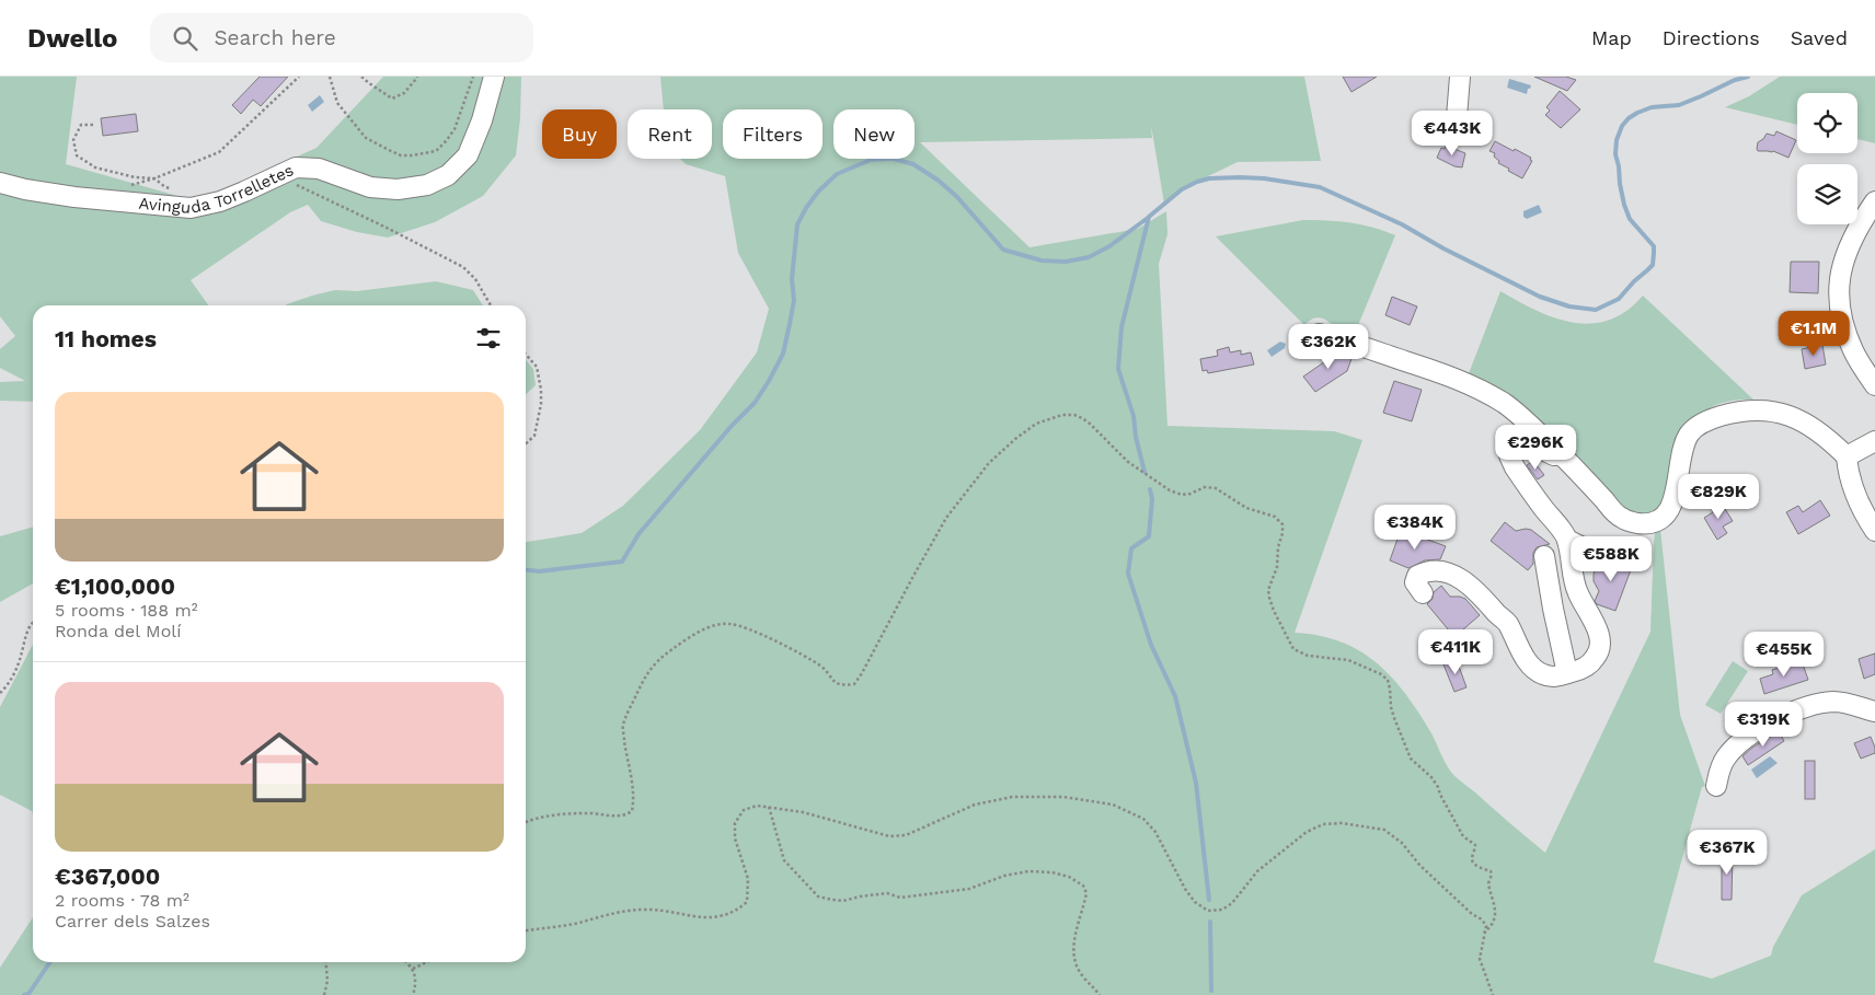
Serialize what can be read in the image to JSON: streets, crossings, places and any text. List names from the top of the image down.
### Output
{
  "streets": {
    "street": ["Avinguda Torrelletes"]
  },
  "page": {
    "header": "Dwello",
    "search": "Search here",
    "nav": ["Map", "Directions", "Saved"],
    "chip": [
      "Buy",
      "Rent",
      "Filters",
      "New"
    ],
    "price": [
      "€443K",
      "€1.1M",
      "€362K",
      "€296K",
      "€829K",
      "€384K",
      "€588K",
      "€411K",
      "€455K",
      "€319K",
      "€367K"
    ],
    "heading": "11 homes",
    "list": [
      {
        "name": "€1,100,000",
        "note": "5 rooms · 188 m² · Ronda del Molí"
      },
      {
        "name": "€367,000",
        "note": "2 rooms · 78 m² · Carrer dels Salzes"
      }
    ]
  }
}
